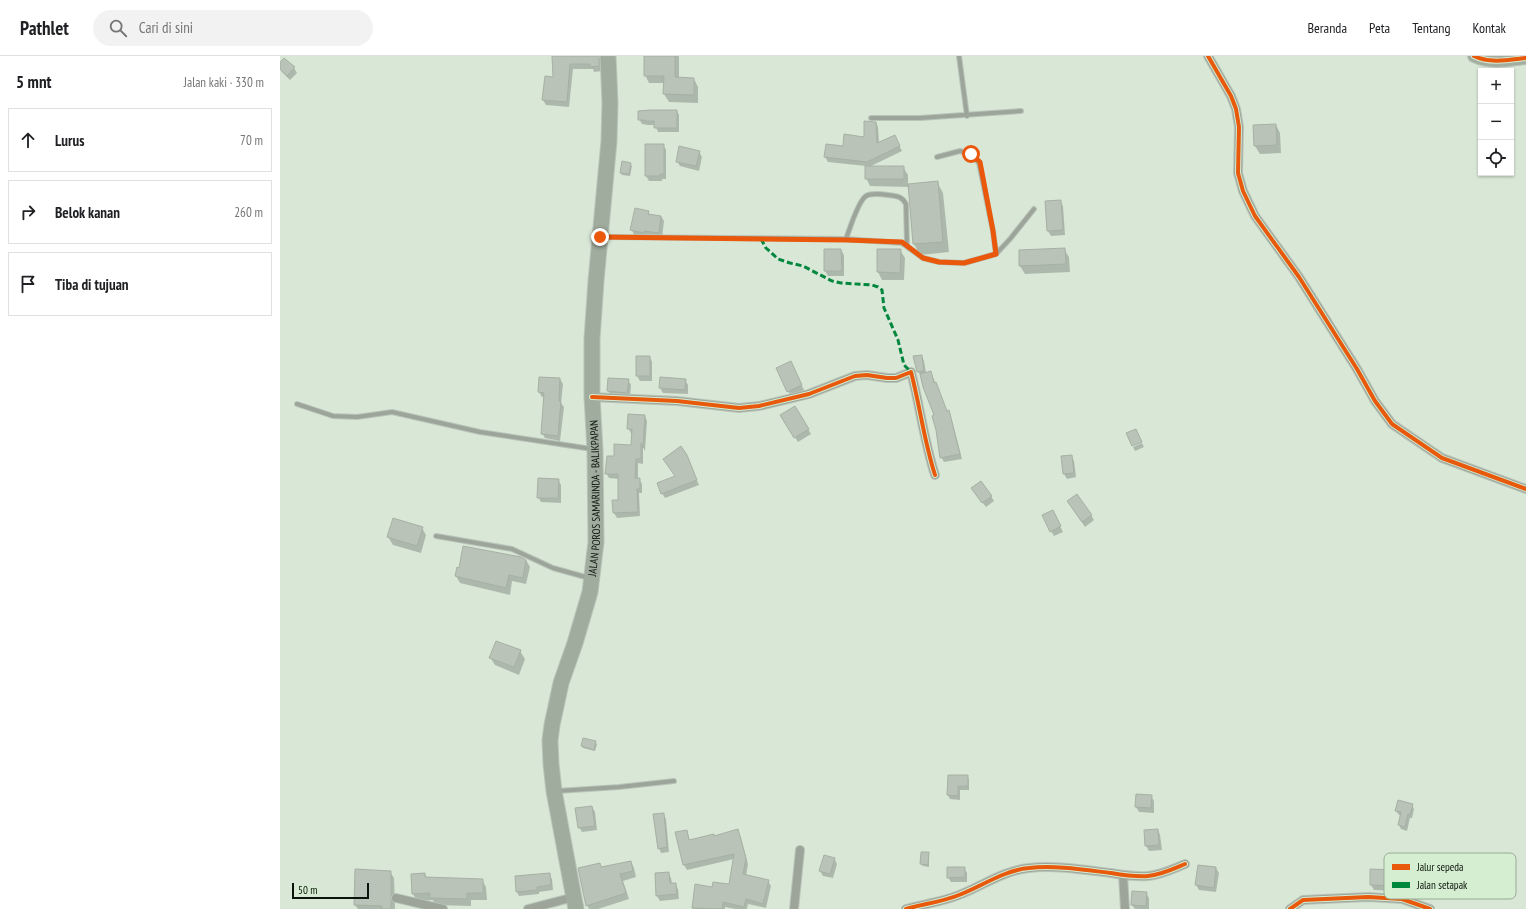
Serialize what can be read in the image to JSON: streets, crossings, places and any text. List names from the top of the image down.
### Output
{
  "streets": {
    "highway": ["JALAN POROS SAMARINDA - BALIKPAPAN"]
  },
  "legend": ["Jalur sepeda", "Jalan setapak"],
  "scale_bar": "50 m",
  "page": {
    "header": "Pathlet",
    "search": "Cari di sini",
    "nav": [
      "Beranda",
      "Peta",
      "Tentang",
      "Kontak"
    ],
    "heading": ["5 mnt", "Jalan kaki · 330 m"],
    "map_buttons": ["+", "−"],
    "list": [
      ["Lurus", "70 m"],
      ["Belok kanan", "260 m"],
      "Tiba di tujuan"
    ],
    "scale": "50 m"
  }
}
